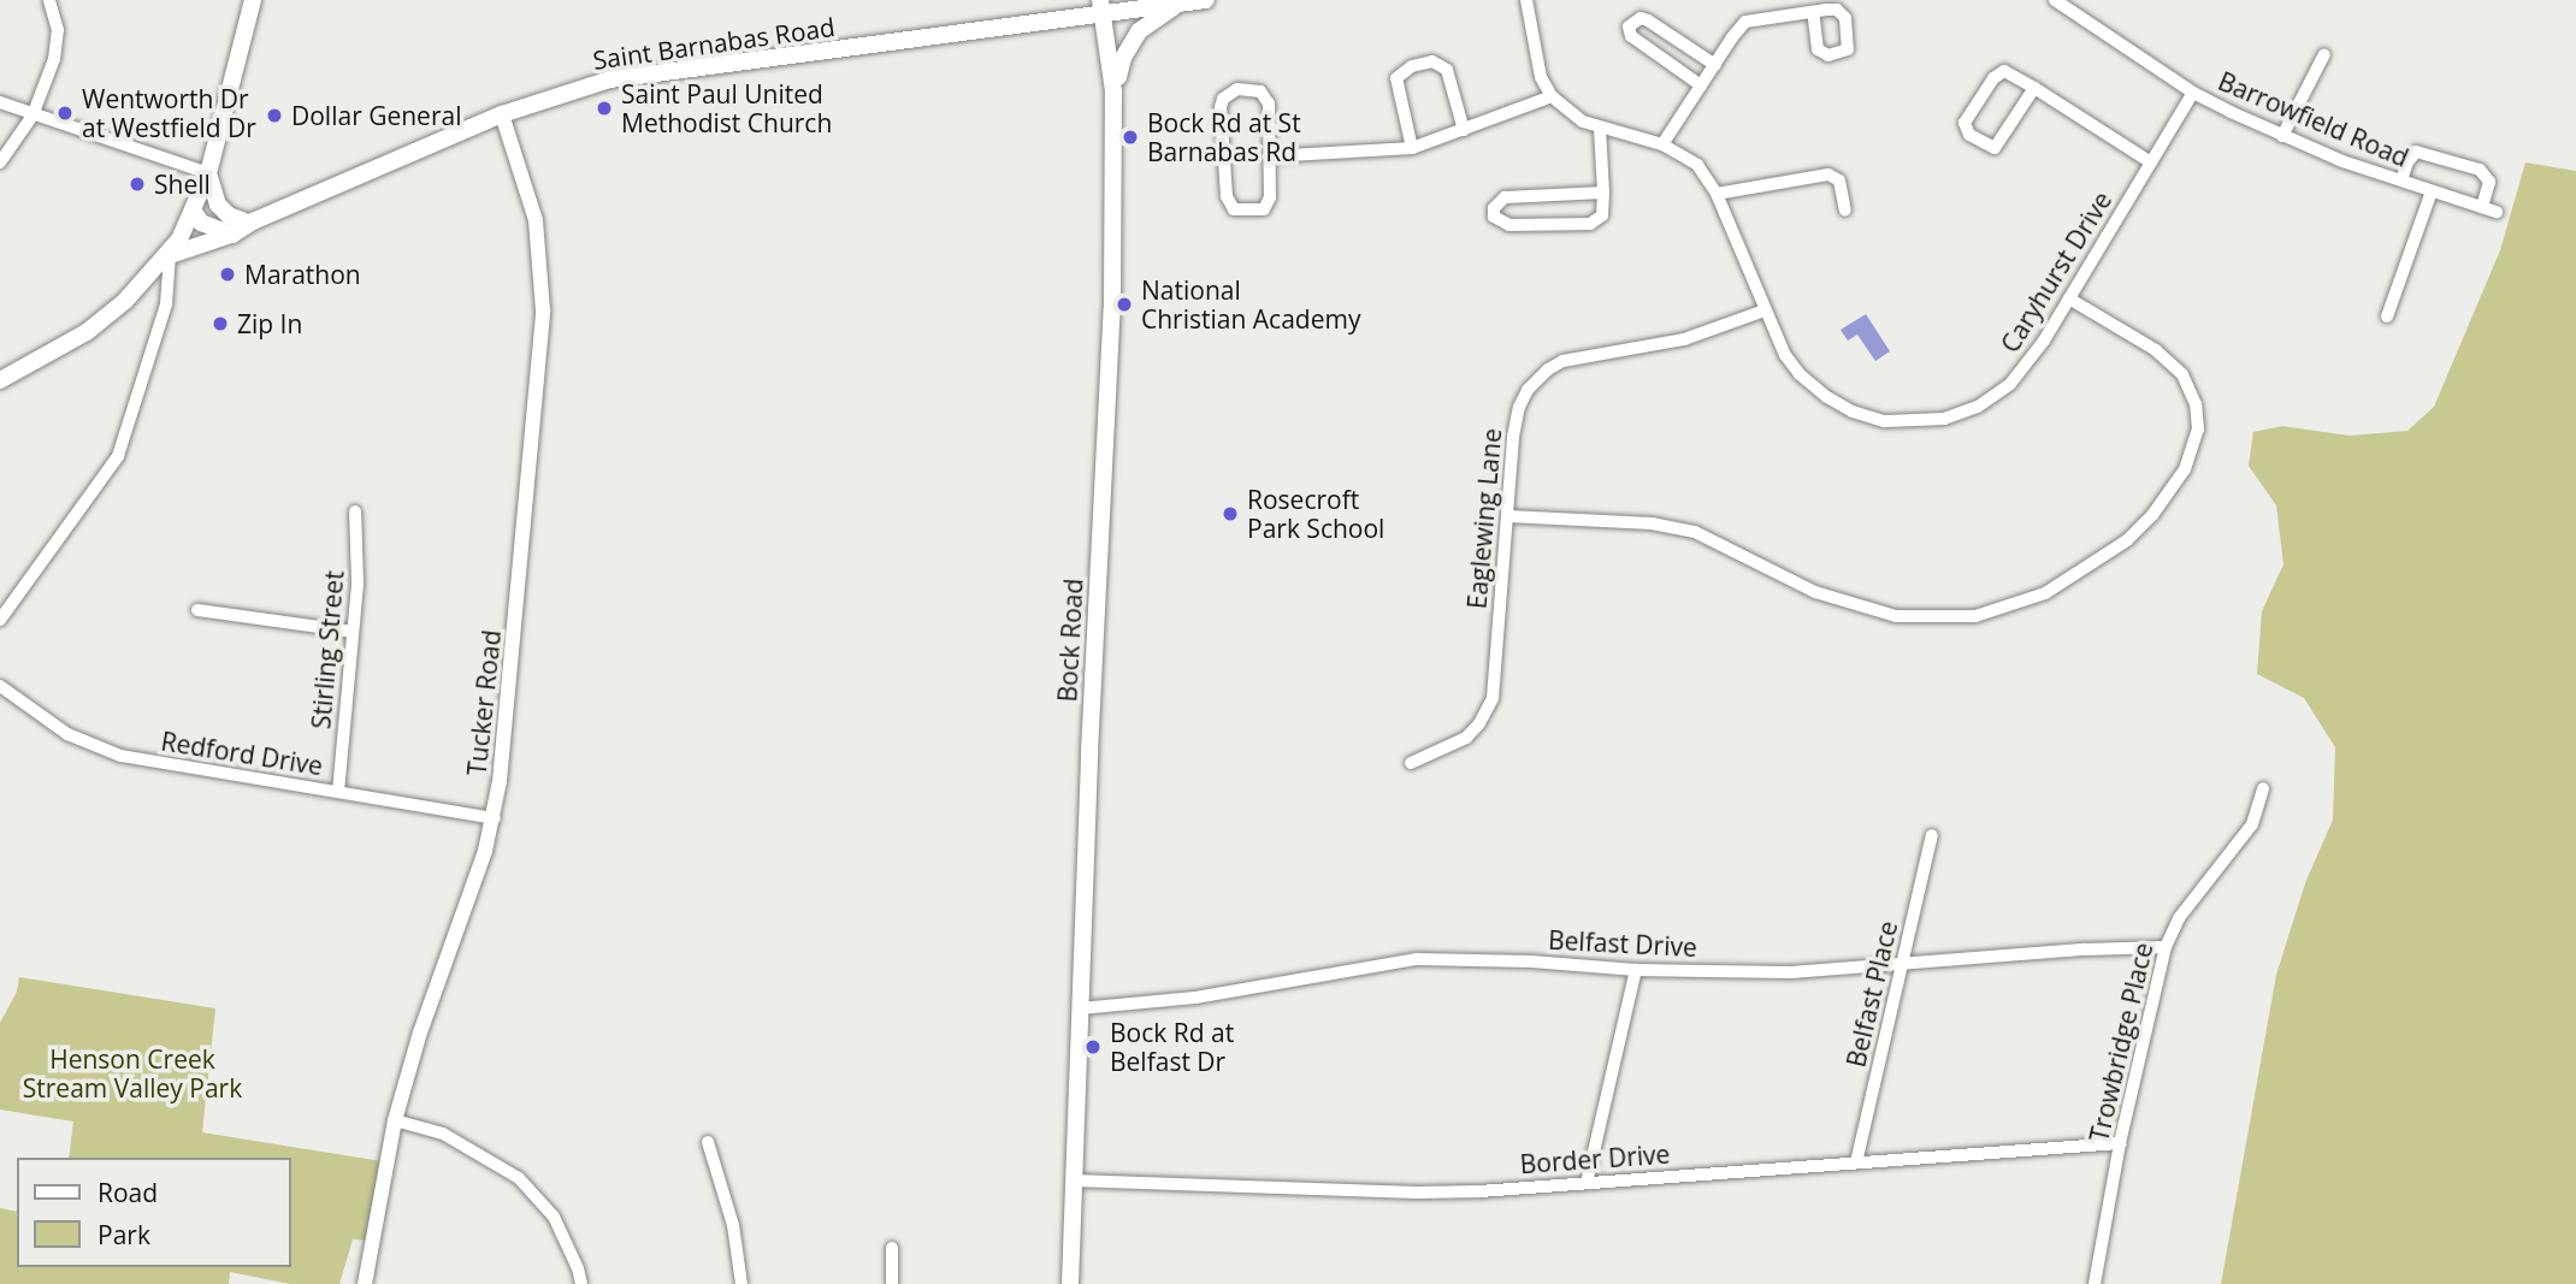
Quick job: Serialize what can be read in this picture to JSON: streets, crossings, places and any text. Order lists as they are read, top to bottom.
{
  "streets": {
    "main road": ["Saint Barnabas Road", "Bock Road"],
    "street": [
      "Barrowfield Road",
      "Caryhurst Drive",
      "Eaglewing Lane",
      "Stirling Street",
      "Tucker Road",
      "Redford Drive",
      "Belfast Drive",
      "Belfast Place",
      "Trowbridge Place",
      "Border Drive"
    ]
  },
  "crossings": [
    ["Saint Barnabas Road", "Bock Road"],
    ["Saint Barnabas Road", "Tucker Road"],
    ["Barrowfield Road", "Caryhurst Drive"],
    ["Caryhurst Drive", "Eaglewing Lane"],
    ["Bock Road", "Belfast Drive"],
    ["Bock Road", "Border Drive"],
    ["Stirling Street", "Redford Drive"],
    ["Tucker Road", "Redford Drive"],
    ["Belfast Drive", "Belfast Place"],
    ["Belfast Drive", "Trowbridge Place"],
    ["Belfast Place", "Border Drive"],
    ["Trowbridge Place", "Border Drive"]
  ],
  "parks": ["Henson Creek Stream Valley Park"],
  "places": [
    "Saint Paul United Methodist Church",
    "Wentworth Dr at Westfield Dr",
    "Dollar General",
    "Bock Rd at St Barnabas Rd",
    "Shell",
    "Marathon",
    "National Christian Academy",
    "Zip In",
    "Rosecroft Park School",
    "Bock Rd at Belfast Dr"
  ],
  "legend": ["Road", "Park"]
}
